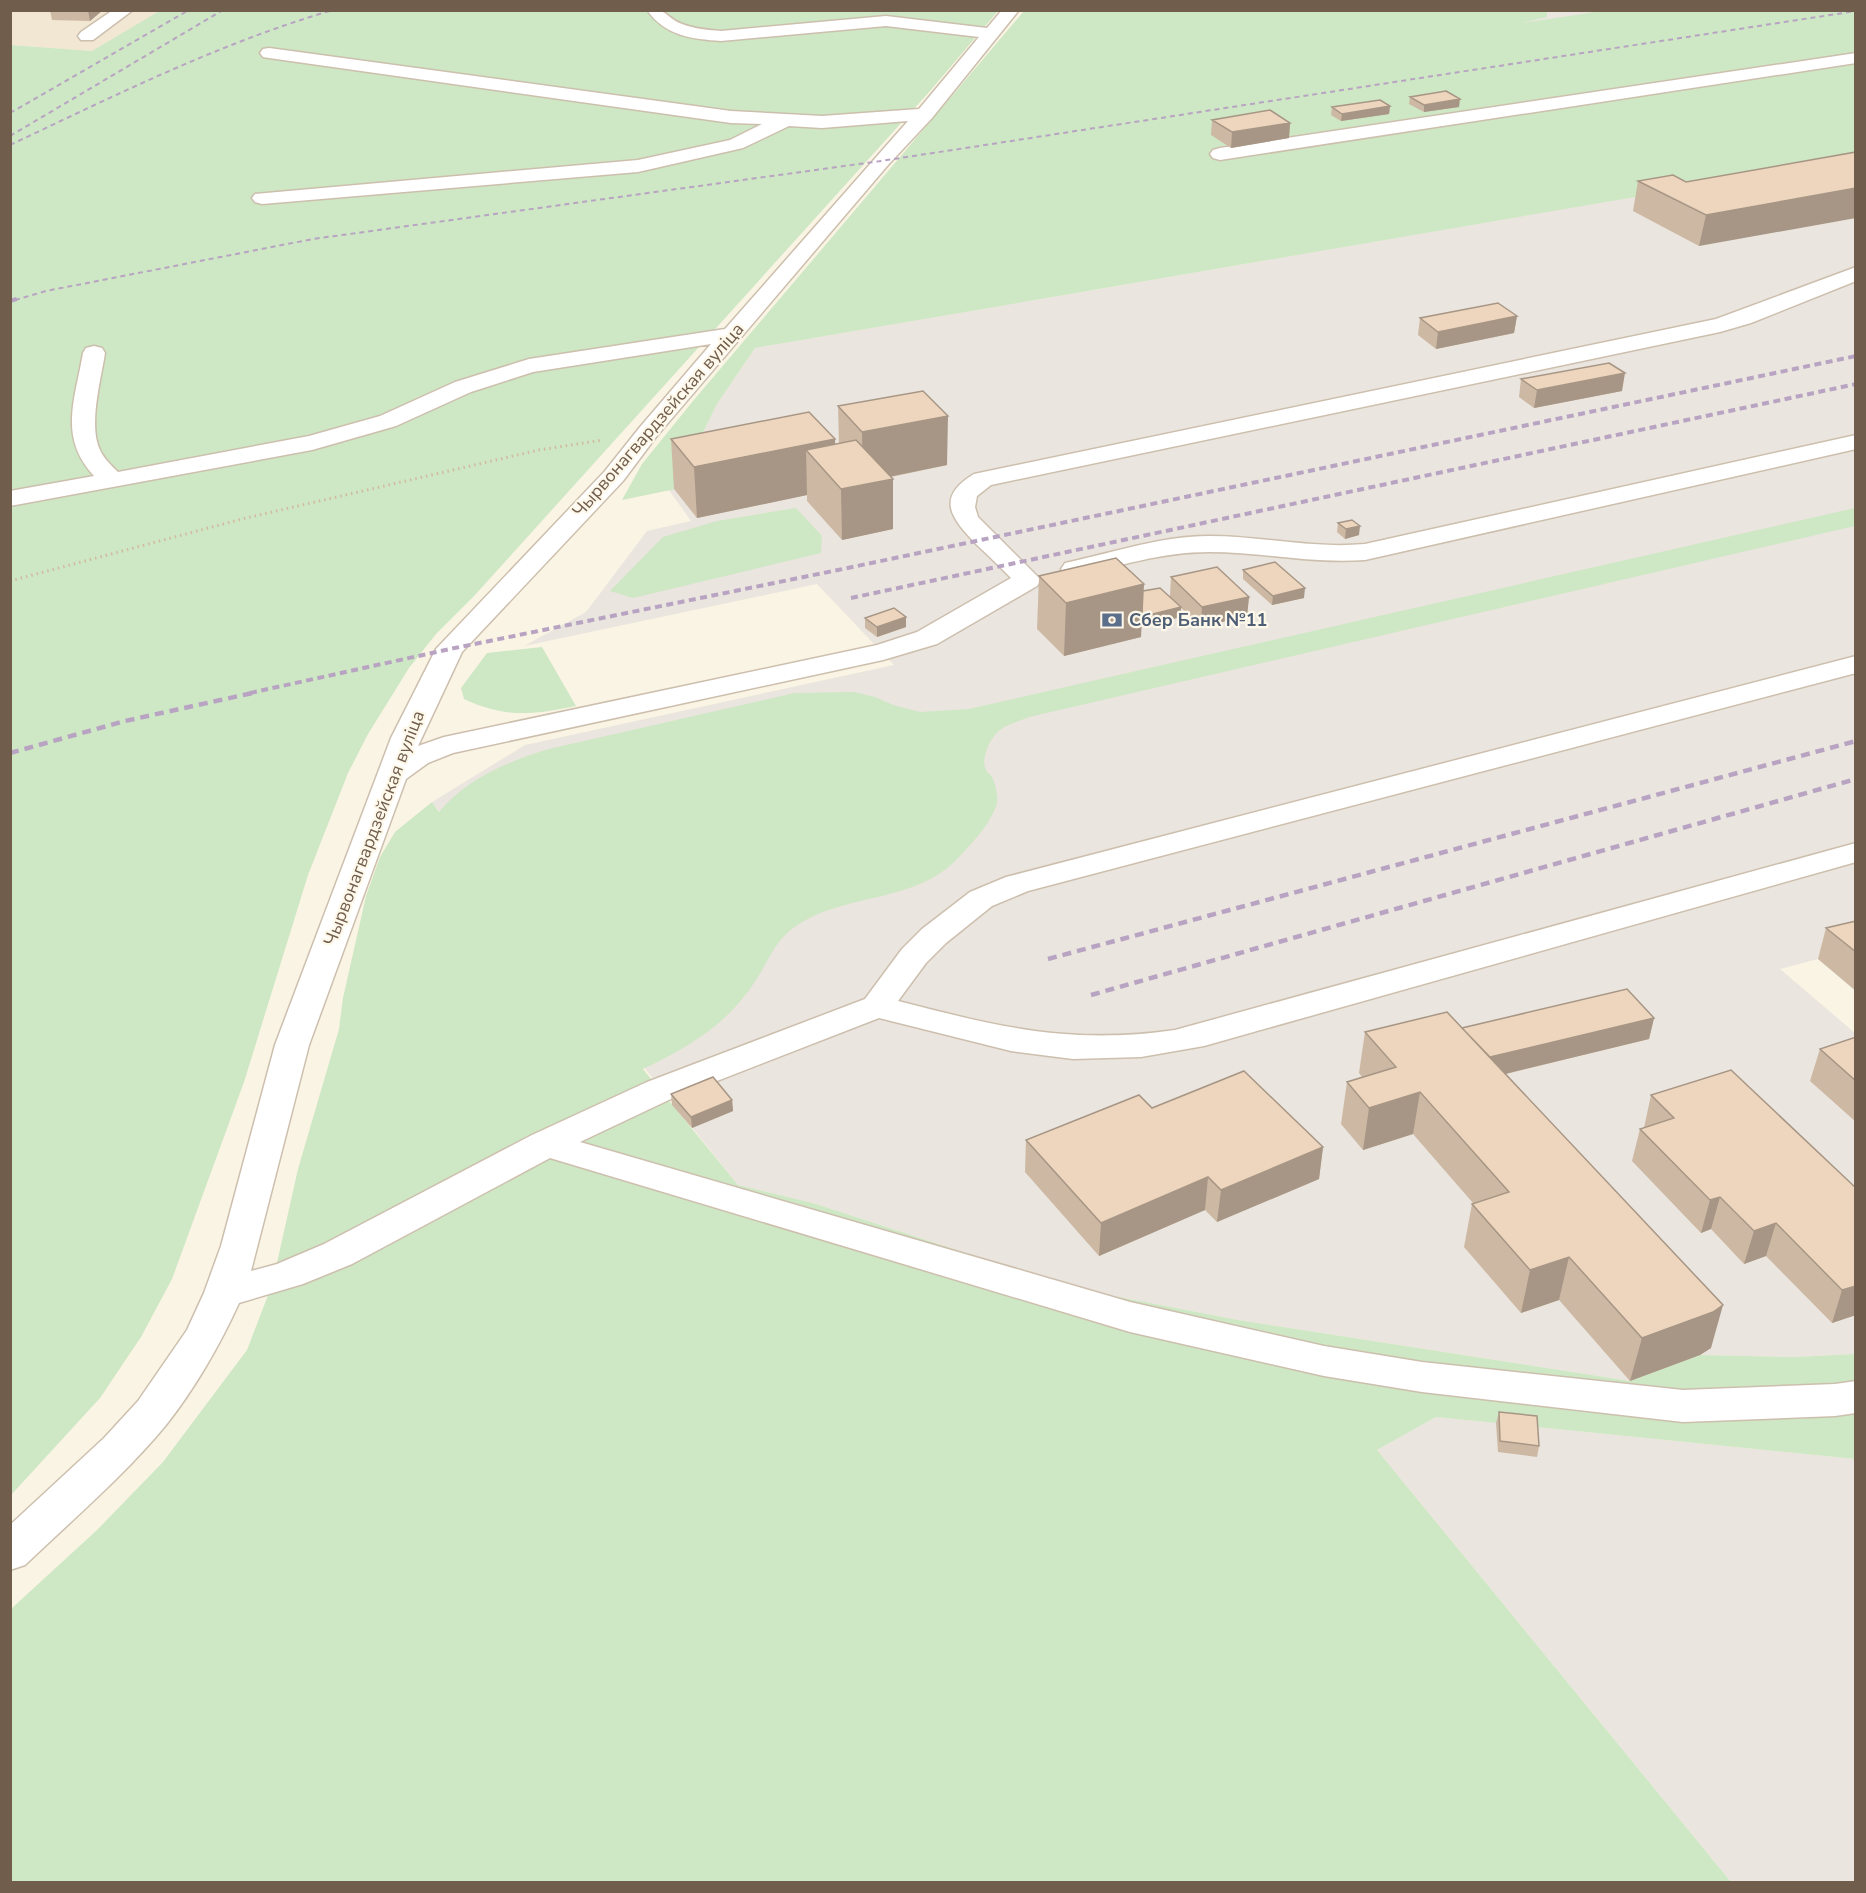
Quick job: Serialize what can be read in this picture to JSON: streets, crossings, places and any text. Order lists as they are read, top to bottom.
{
  "streets": {
    "street": ["Чырвонагвардзейская вуліца"]
  },
  "places": {
    "bank": ["Сбер Банк №11"]
  }
}
